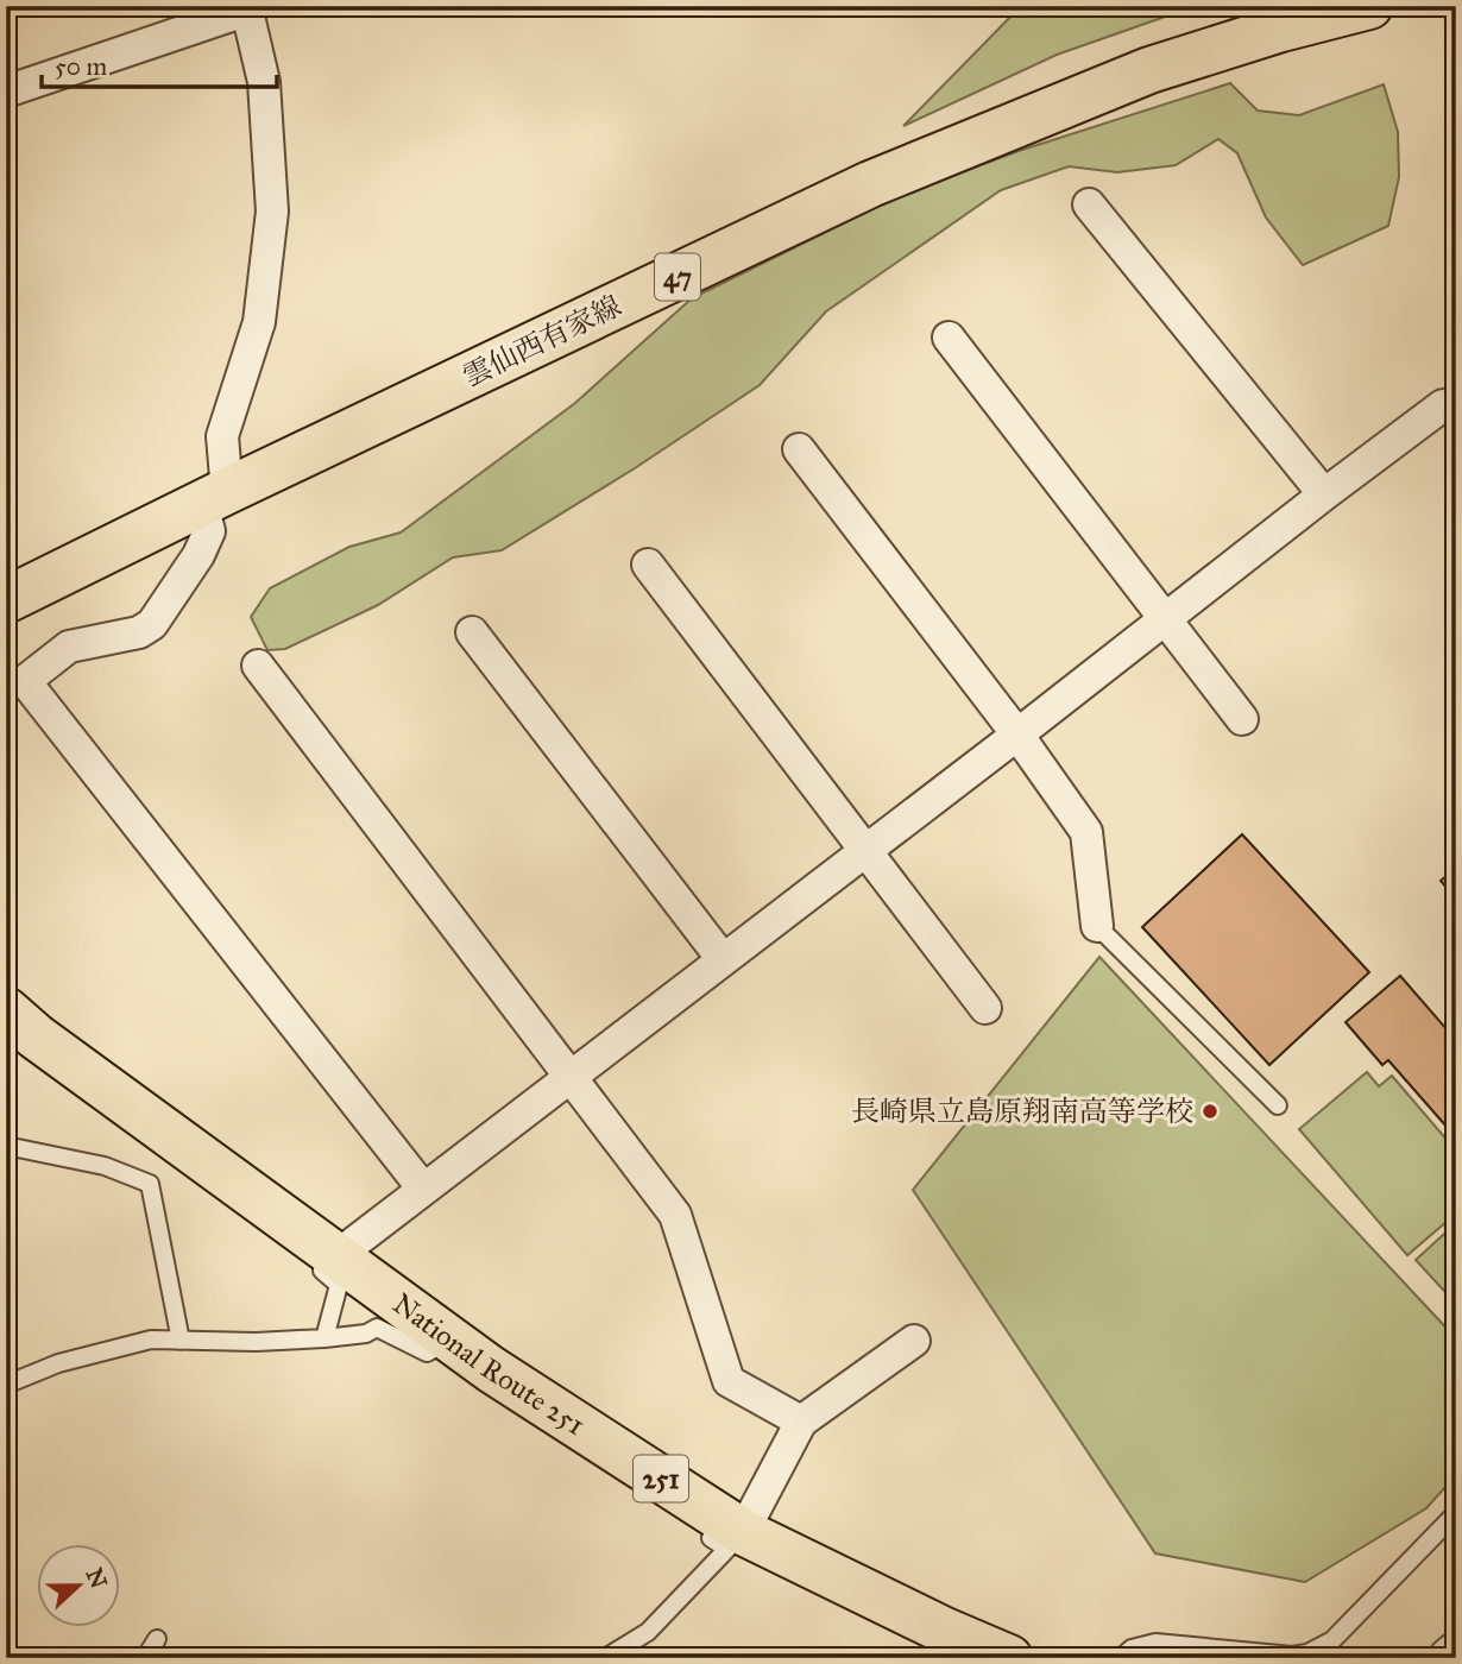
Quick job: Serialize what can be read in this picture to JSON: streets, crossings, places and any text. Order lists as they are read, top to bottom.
{
  "streets": {
    "main road": [
      "47",
      "雲仙西有家線",
      "National Route 251",
      "251"
    ]
  },
  "places": ["長崎県立島原翔南高等学校"],
  "scale_bar": "50 m",
  "north": "right"
}
